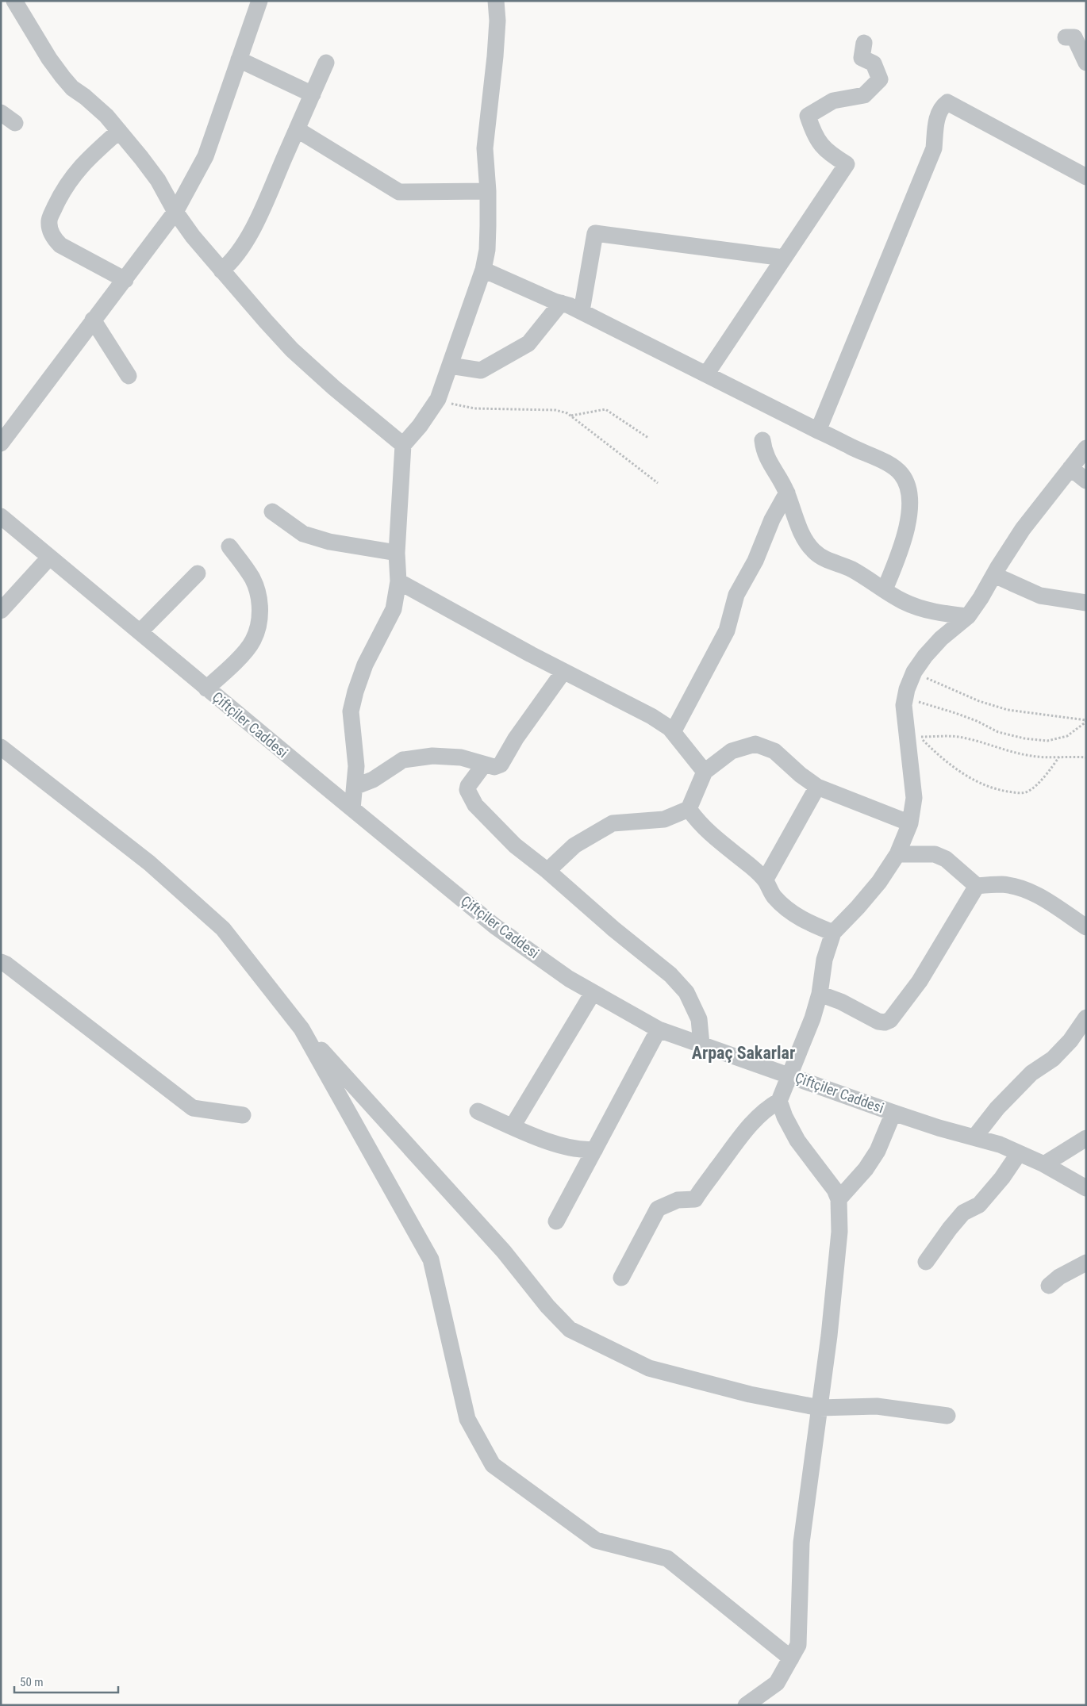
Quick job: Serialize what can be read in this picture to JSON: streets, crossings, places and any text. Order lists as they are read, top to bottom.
{
  "streets": {
    "street": ["Çiftçiler Caddesi"]
  },
  "districts": ["Arpaç Sakarlar"],
  "scale_bar": "50 m"
}
